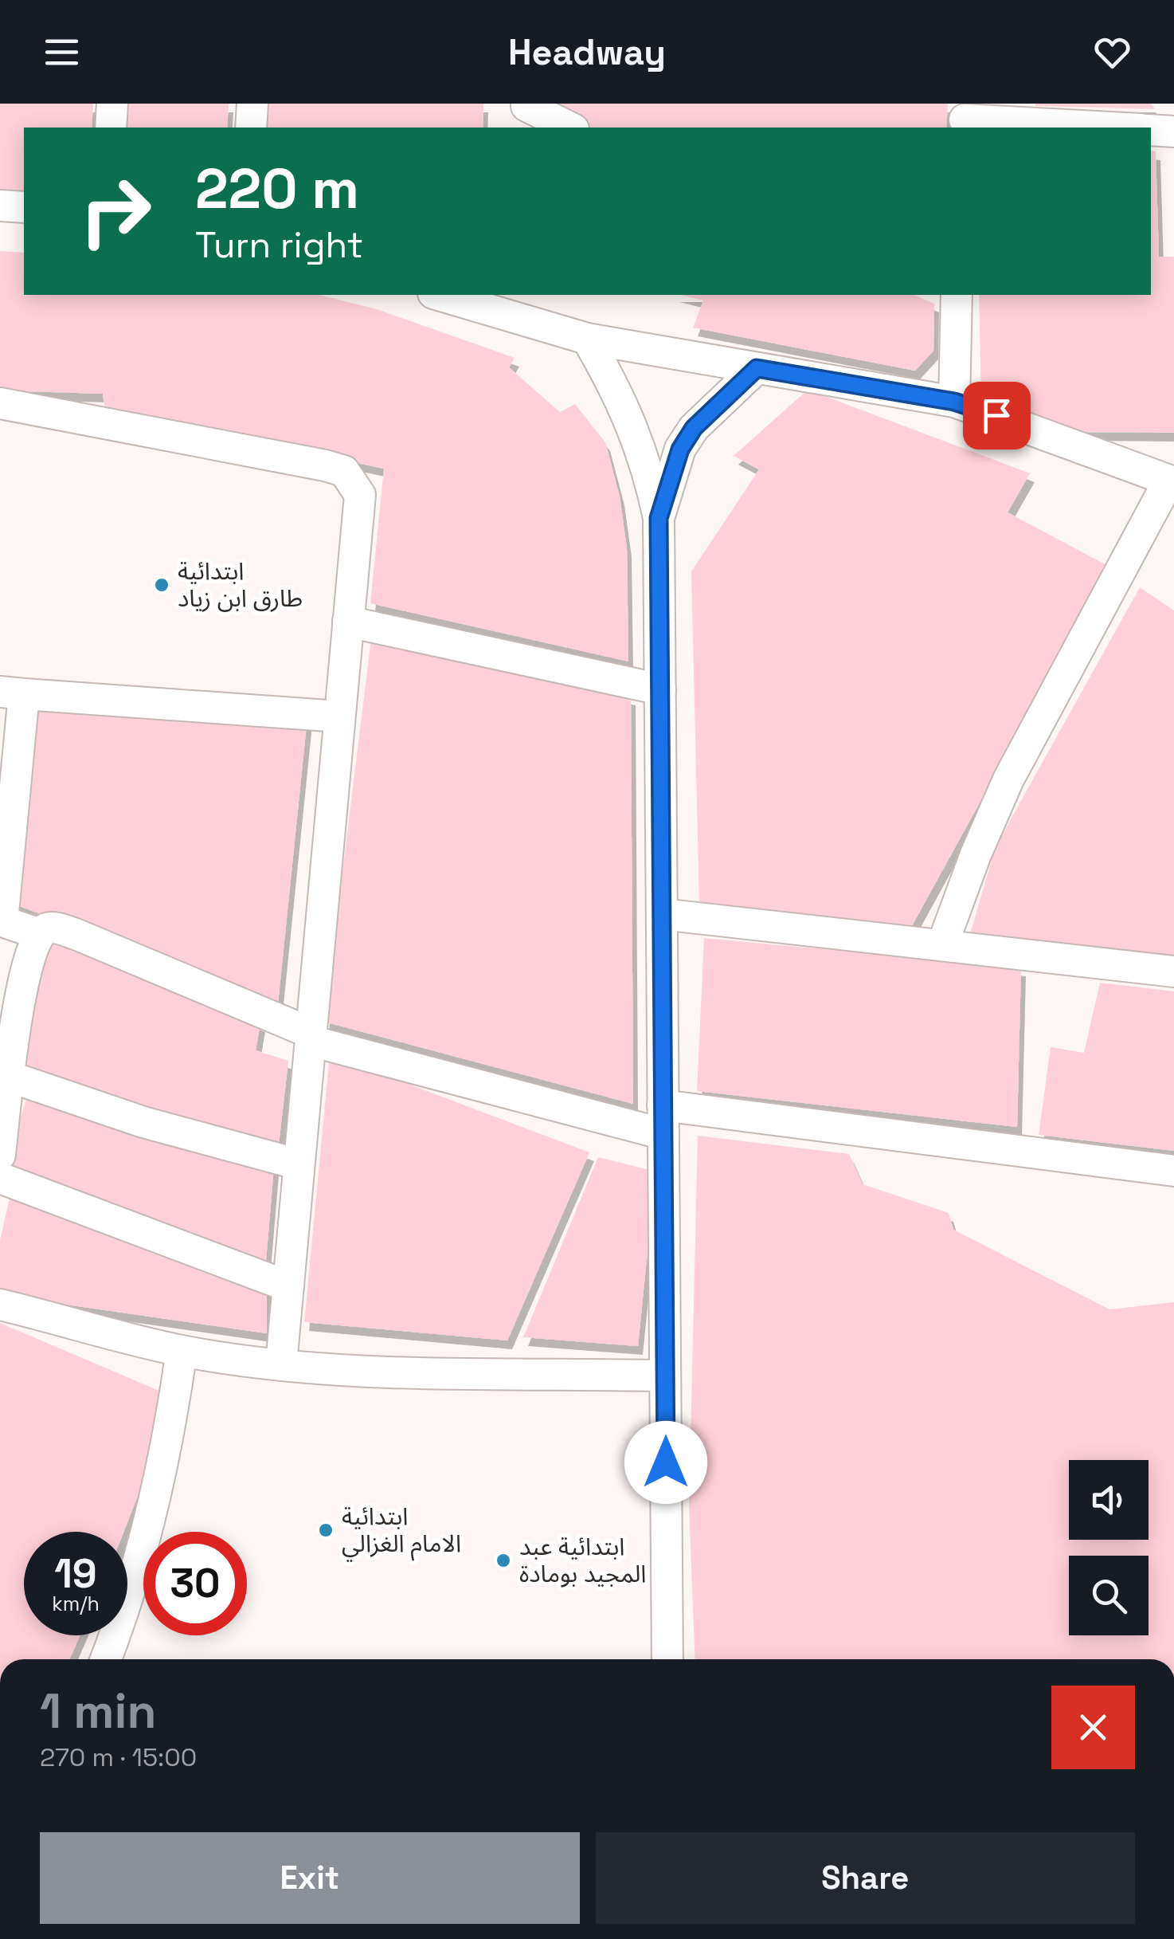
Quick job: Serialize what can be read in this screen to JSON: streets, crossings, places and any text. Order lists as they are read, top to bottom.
{
  "places": ["ابتدائية طارق ابن زياد", "ابتدائية الامام الغزالي", "ابتدائية عبد المجيد بومادة"],
  "page": {
    "header": "Headway",
    "turn": ["220 m", "Turn right"],
    "speed": "19 km/h",
    "limit": "30",
    "heading": ["1 min", "270 m · 15:00"],
    "buttons": ["Exit", "Share"]
  }
}
